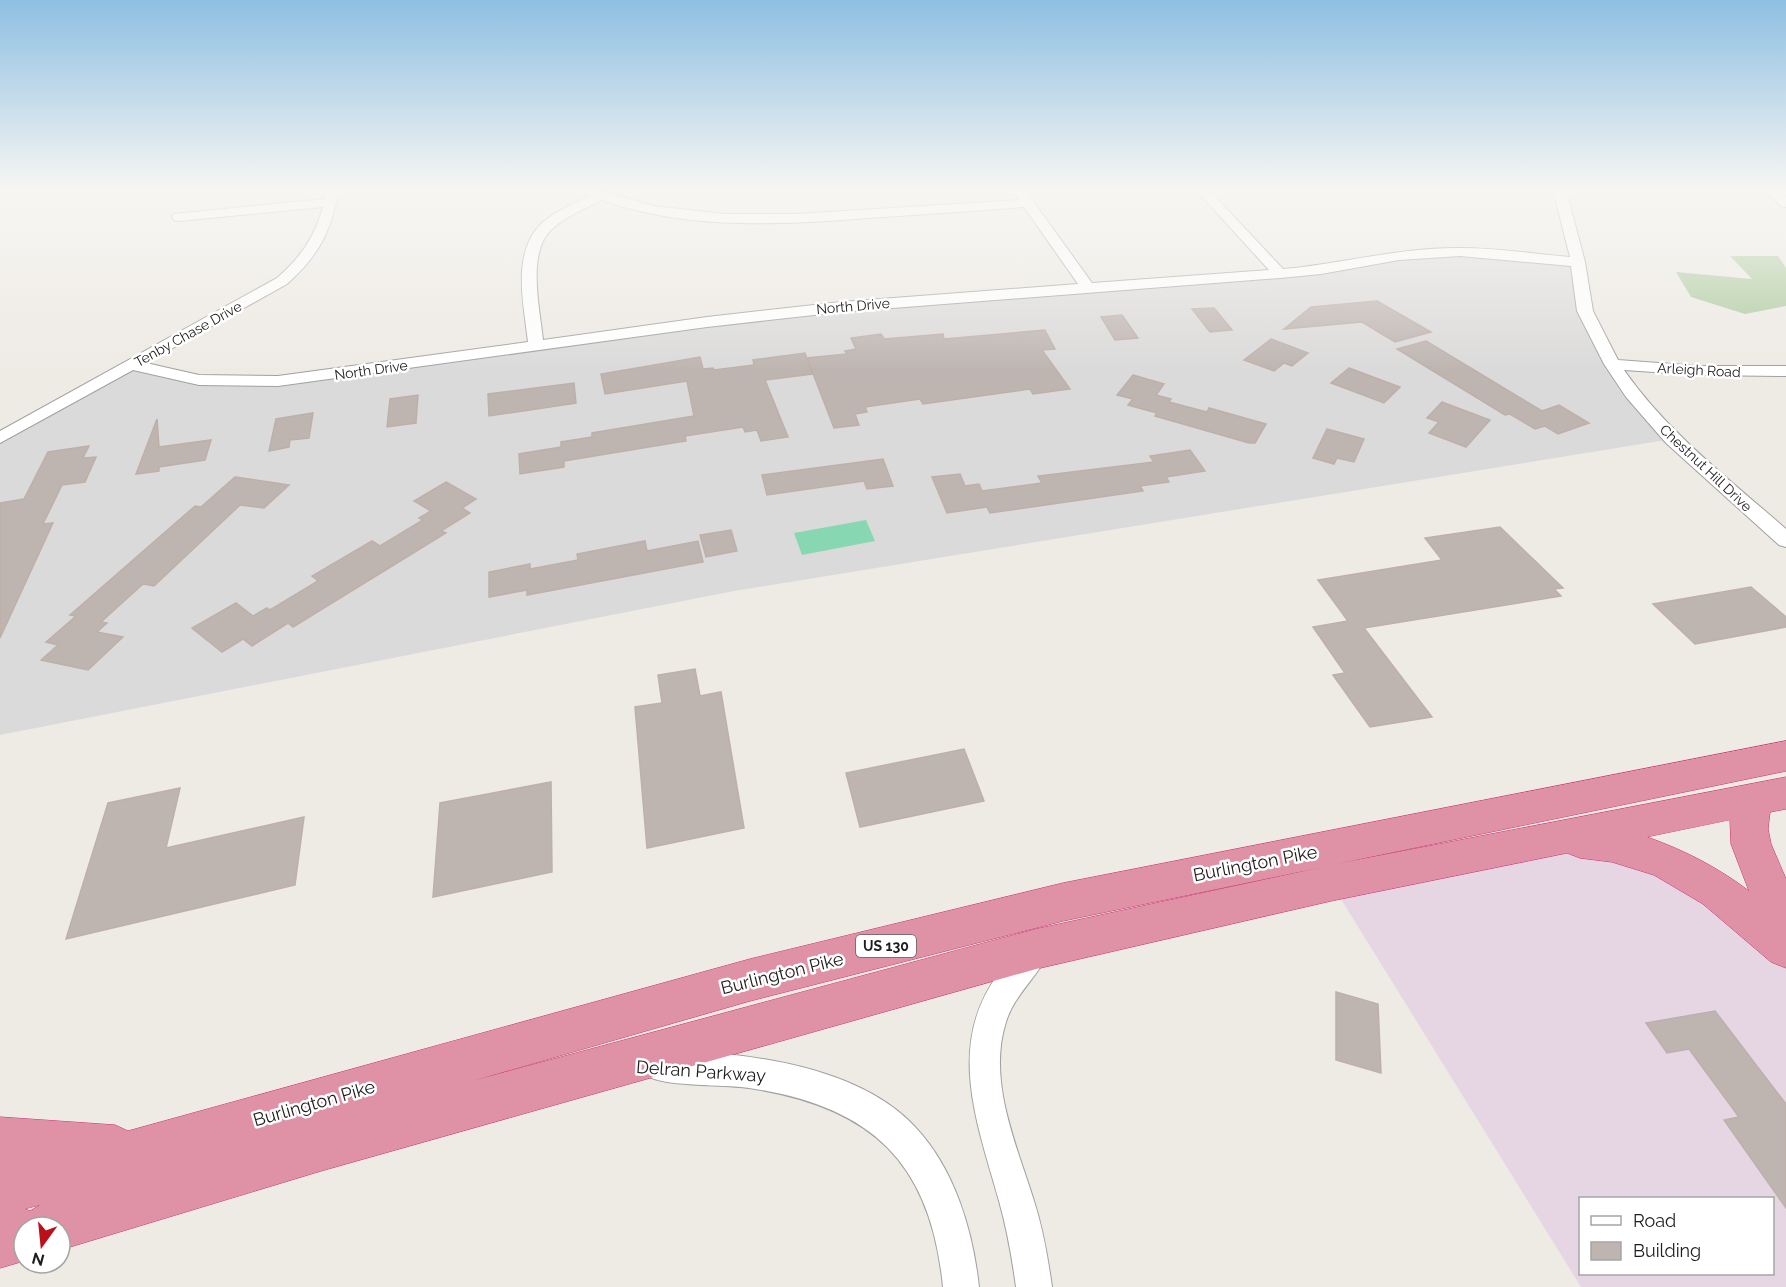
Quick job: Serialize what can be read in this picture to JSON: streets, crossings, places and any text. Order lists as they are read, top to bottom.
{
  "streets": {
    "highway": ["Burlington Pike", "US 130"],
    "street": [
      "North Drive",
      "Tenby Chase Drive",
      "Arleigh Road",
      "Chestnut Hill Drive",
      "Delran Parkway"
    ]
  },
  "crossings": [
    ["North Drive", "Tenby Chase Drive"],
    ["North Drive", "Chestnut Hill Drive"],
    ["Arleigh Road", "Chestnut Hill Drive"]
  ],
  "legend": ["Road", "Building"],
  "north": "bottom"
}
